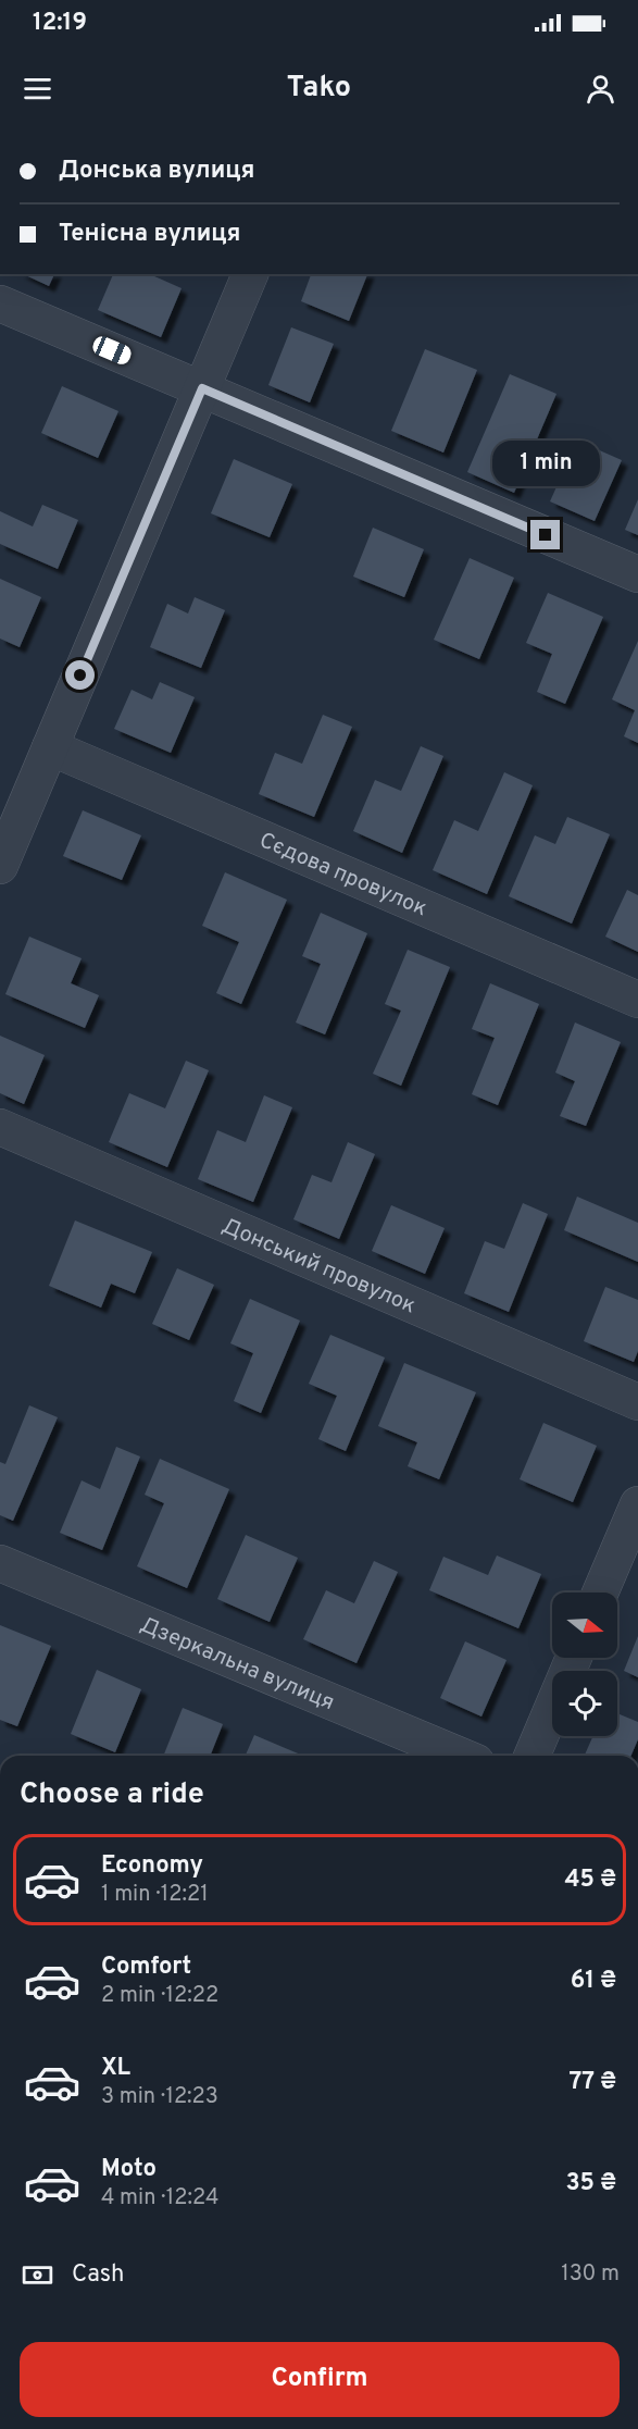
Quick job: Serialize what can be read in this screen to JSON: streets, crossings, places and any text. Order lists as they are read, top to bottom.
{
  "streets": {
    "street": ["Сєдова провулок", "Донський провулок", "Дзеркальна вулиця"]
  },
  "north": "right",
  "page": {
    "status": "12:19",
    "header": "Tako",
    "banner": ["Донська вулиця", "Тенісна вулиця"],
    "bubble": "1 min",
    "heading": "Choose a ride",
    "list": [
      {
        "name": "Economy",
        "note": "1 min · 12:21",
        "value": "45 ₴"
      },
      {
        "name": "Comfort",
        "note": "2 min · 12:22",
        "value": "61 ₴"
      },
      {
        "name": "XL",
        "note": "3 min · 12:23",
        "value": "77 ₴"
      },
      {
        "name": "Moto",
        "note": "4 min · 12:24",
        "value": "35 ₴"
      }
    ],
    "pay": ["Cash", "130 m"],
    "buttons": "Confirm"
  }
}
